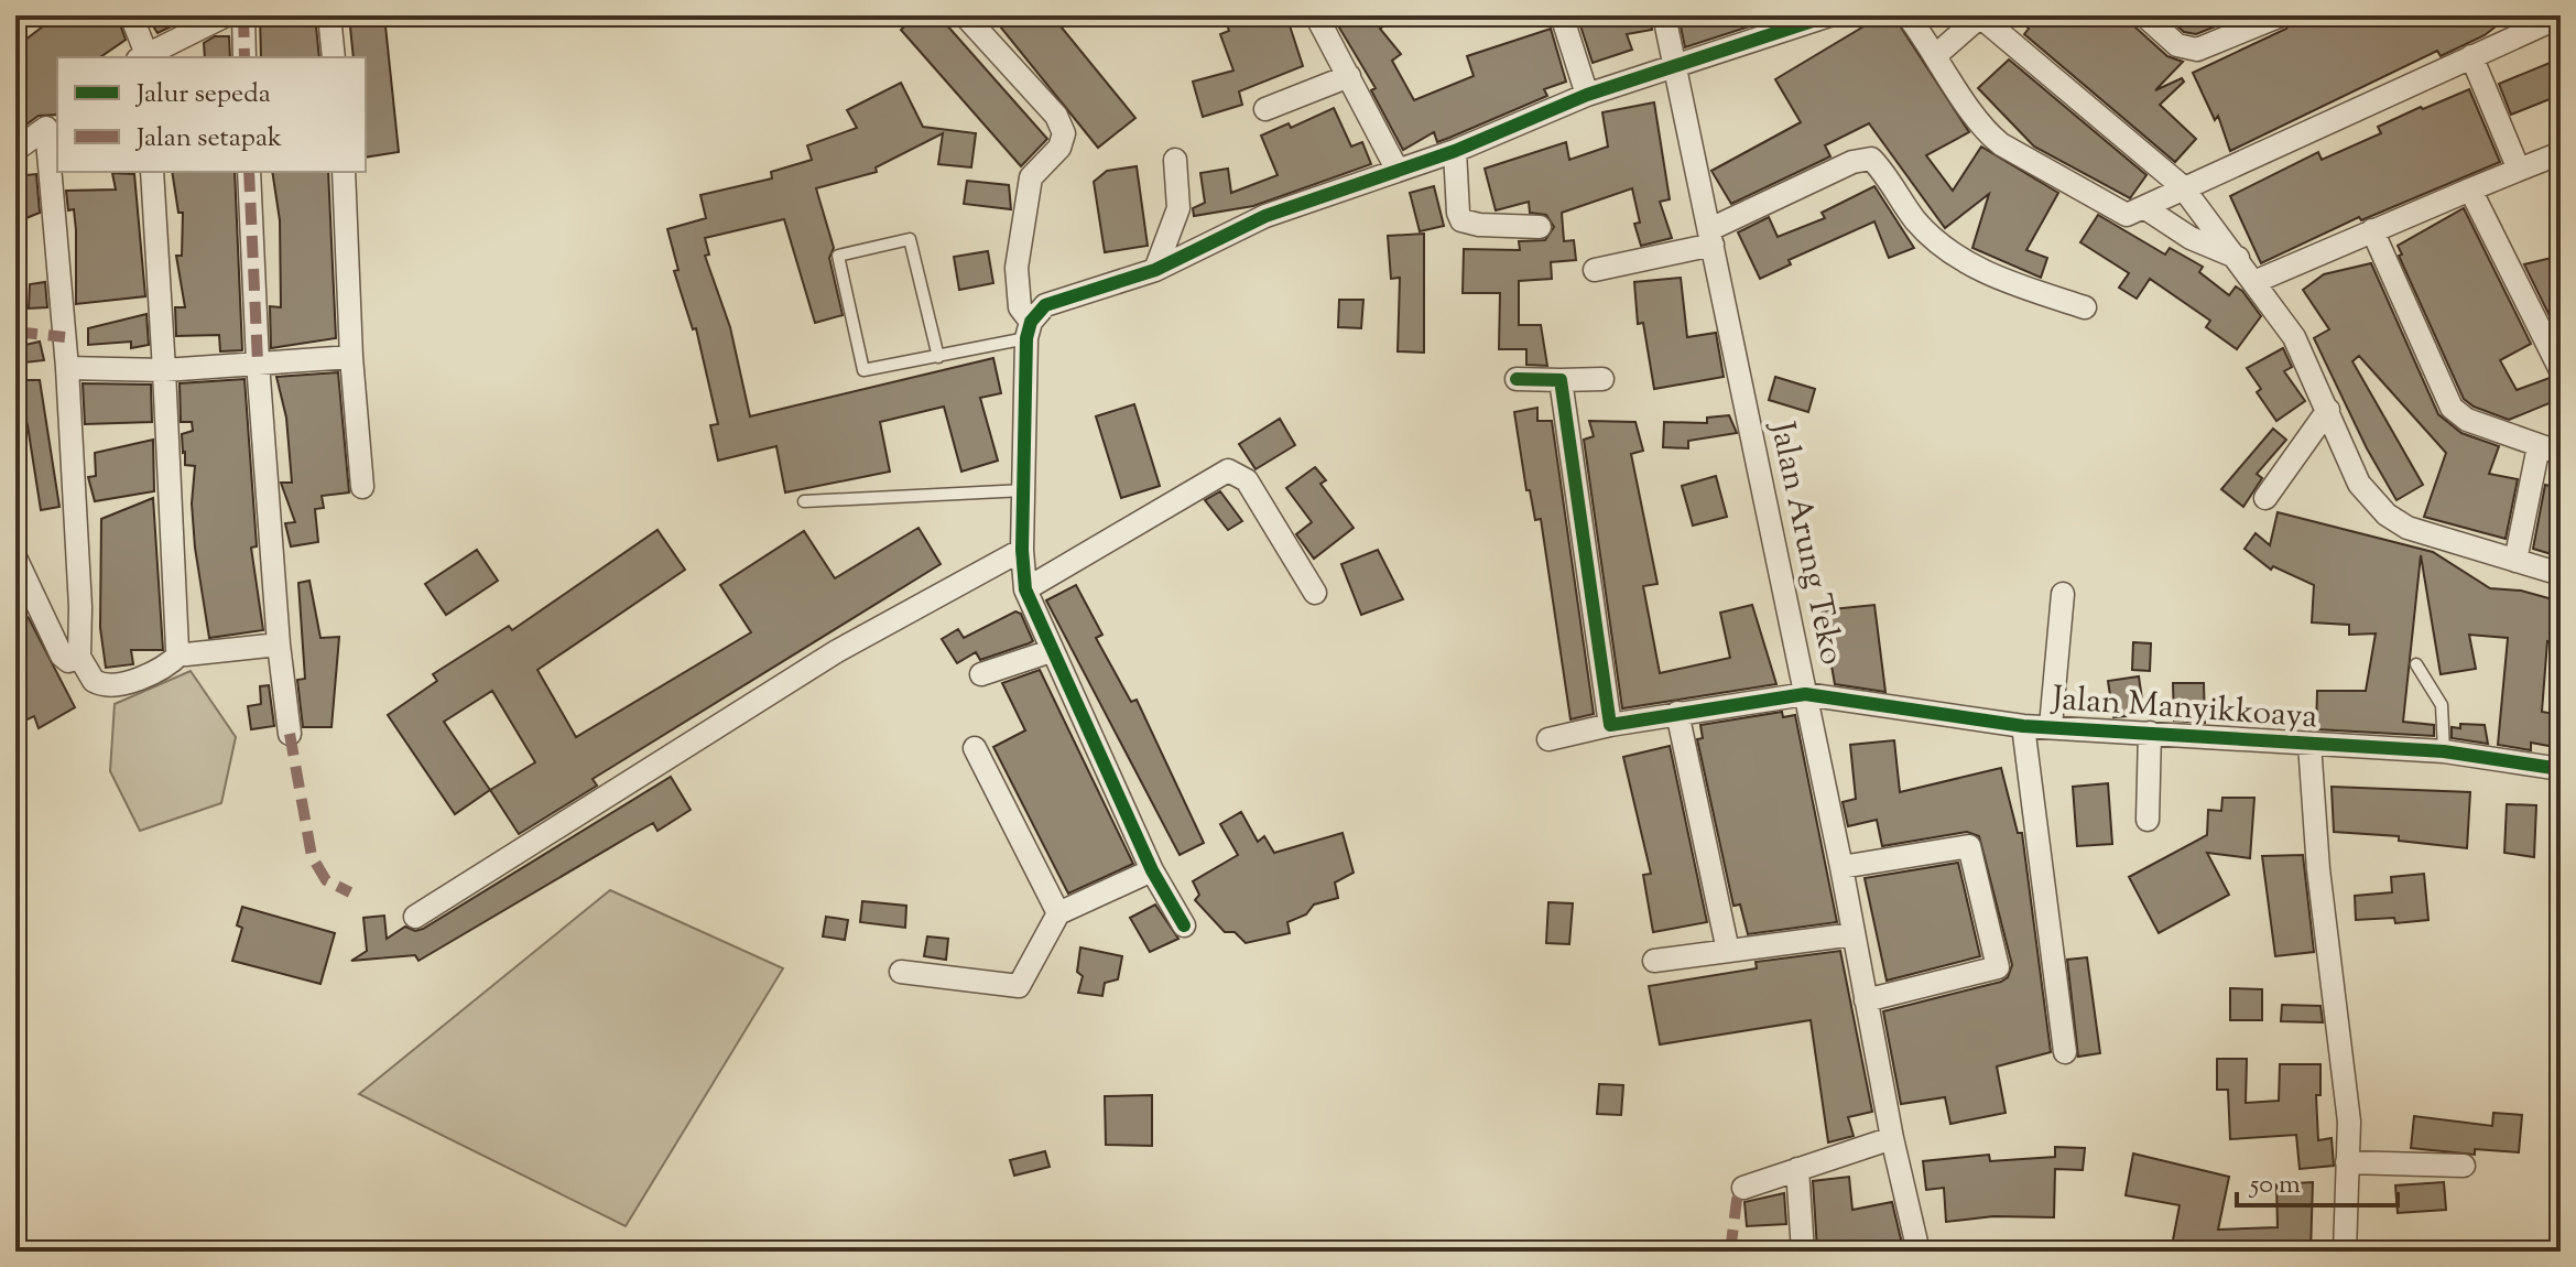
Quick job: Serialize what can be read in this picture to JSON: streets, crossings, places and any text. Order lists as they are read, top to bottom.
{
  "streets": {
    "street": ["Jalan Arung Teko", "Jalan Manyikkoaya"]
  },
  "crossings": [
    ["Jalan Arung Teko", "Jalan Manyikkoaya"]
  ],
  "legend": ["Jalur sepeda", "Jalan setapak"],
  "scale_bar": "50 m"
}
